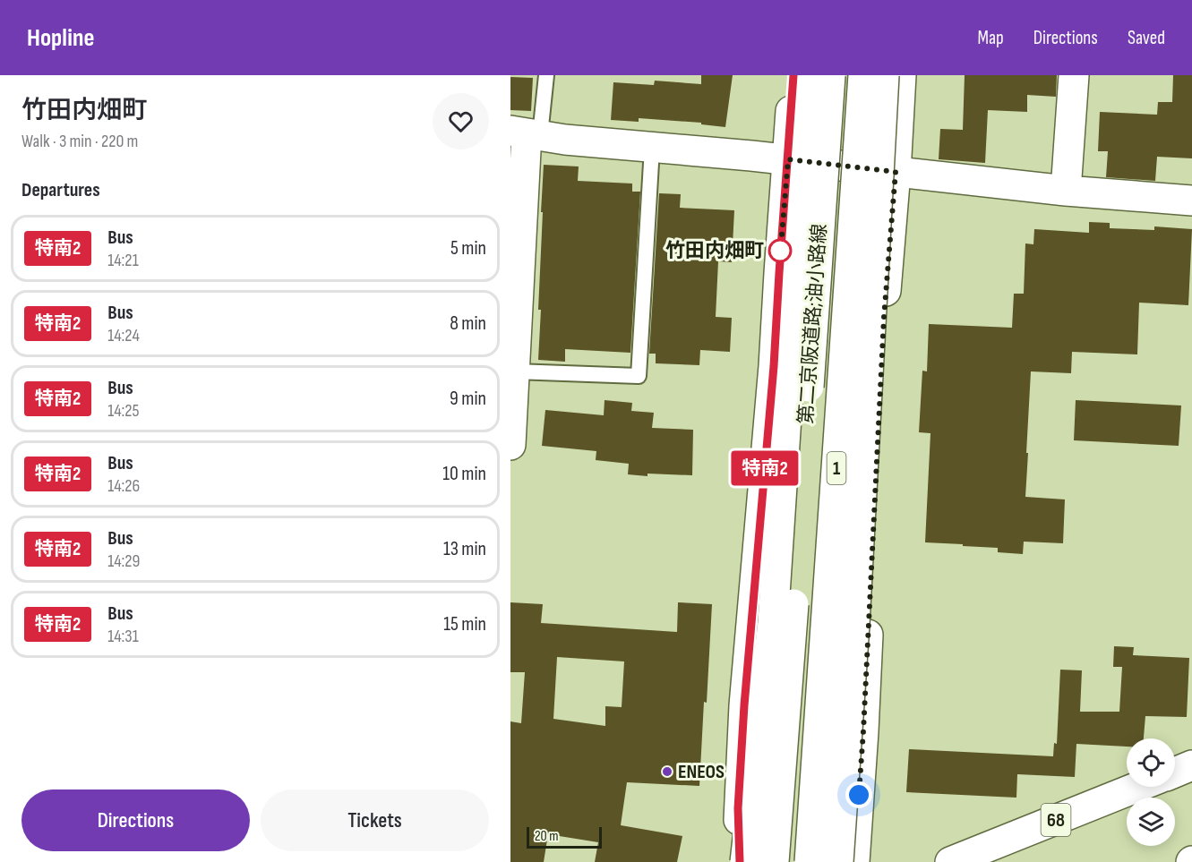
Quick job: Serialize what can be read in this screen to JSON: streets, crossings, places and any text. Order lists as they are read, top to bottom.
{
  "streets": {
    "main road": ["第二京阪道路;油小路線", "1", "68"]
  },
  "places": ["竹田内畑町", "ENEOS"],
  "lines": ["bus line 特南2"],
  "scale_bar": "20 m",
  "page": {
    "header": "Hopline",
    "nav": ["Map", "Directions", "Saved"],
    "heading": [
      ["竹田内畑町", "Walk · 3 min · 220 m"],
      "Departures"
    ],
    "on_map": "特南2",
    "list": [
      {
        "mark": "特南2",
        "name": "Bus",
        "note": "14:21",
        "value": "5 min"
      },
      {
        "mark": "特南2",
        "name": "Bus",
        "note": "14:24",
        "value": "8 min"
      },
      {
        "mark": "特南2",
        "name": "Bus",
        "note": "14:25",
        "value": "9 min"
      },
      {
        "mark": "特南2",
        "name": "Bus",
        "note": "14:26",
        "value": "10 min"
      },
      {
        "mark": "特南2",
        "name": "Bus",
        "note": "14:29",
        "value": "13 min"
      },
      {
        "mark": "特南2",
        "name": "Bus",
        "note": "14:31",
        "value": "15 min"
      }
    ],
    "buttons": ["Directions", "Tickets"],
    "scale": "20 m"
  }
}
